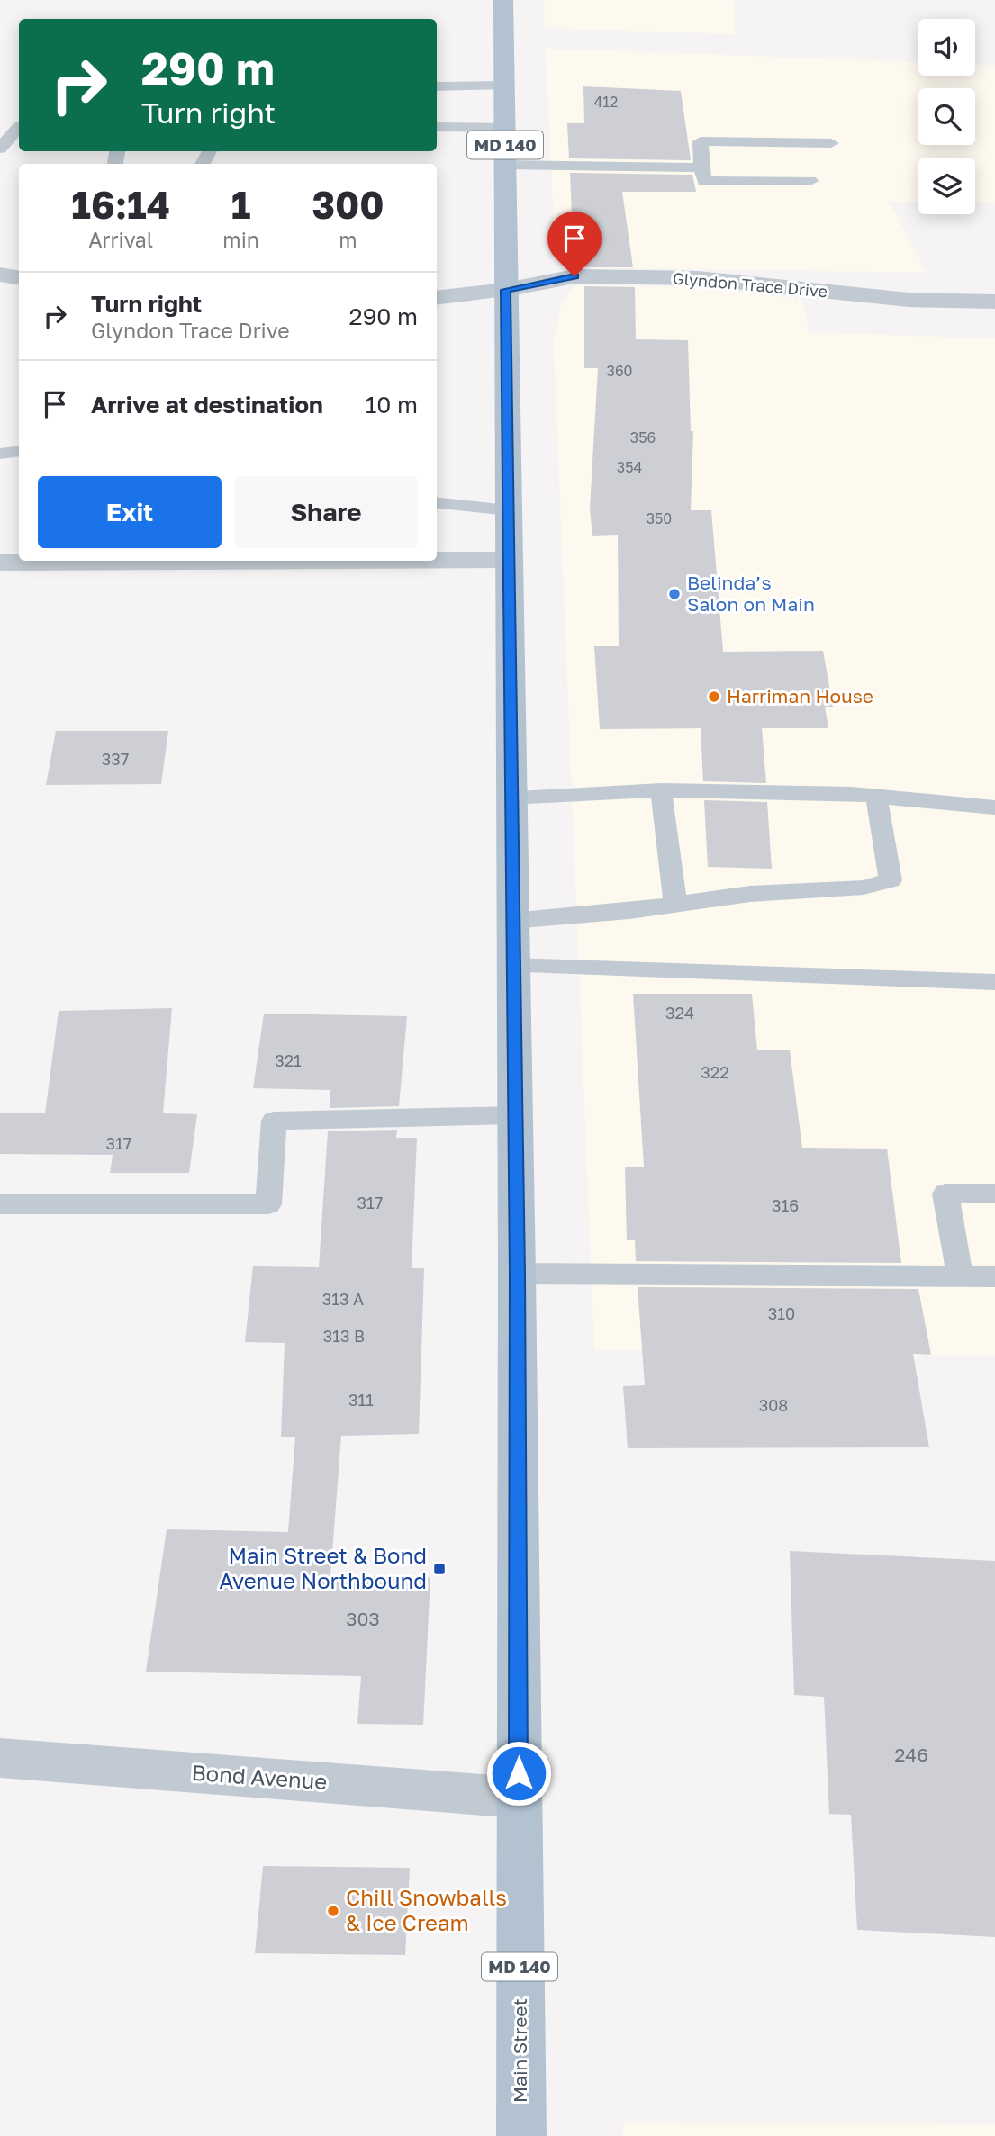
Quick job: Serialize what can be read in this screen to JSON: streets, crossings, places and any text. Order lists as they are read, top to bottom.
{
  "streets": {
    "main road": ["MD 140", "Main Street"],
    "street": ["Glyndon Trace Drive", "Bond Avenue"]
  },
  "crossings": [
    ["Glyndon Trace Drive", "Main Street"],
    ["Bond Avenue", "Main Street"]
  ],
  "places": {
    "other": ["Belinda’s Salon on Main", "Harriman House", "Chill Snowballs & Ice Cream"],
    "transit": ["Main Street & Bond Avenue Northbound"]
  },
  "house_numbers": [
    "412",
    "360",
    "356",
    "354",
    "350",
    "337",
    "324",
    "321",
    "322",
    "317",
    "317",
    "316",
    "313 A",
    "310",
    "313 B",
    "311",
    "308",
    "303",
    "246"
  ],
  "page": {
    "turn": ["290 m", "Turn right"],
    "eta": [
      "16:14",
      "Arrival",
      "1",
      "min",
      "300",
      "m"
    ],
    "list": [
      {
        "name": "Turn right",
        "note": "Glyndon Trace Drive",
        "value": "290 m"
      },
      {
        "name": "Arrive at destination",
        "value": "10 m"
      }
    ],
    "buttons": ["Exit", "Share"]
  }
}
